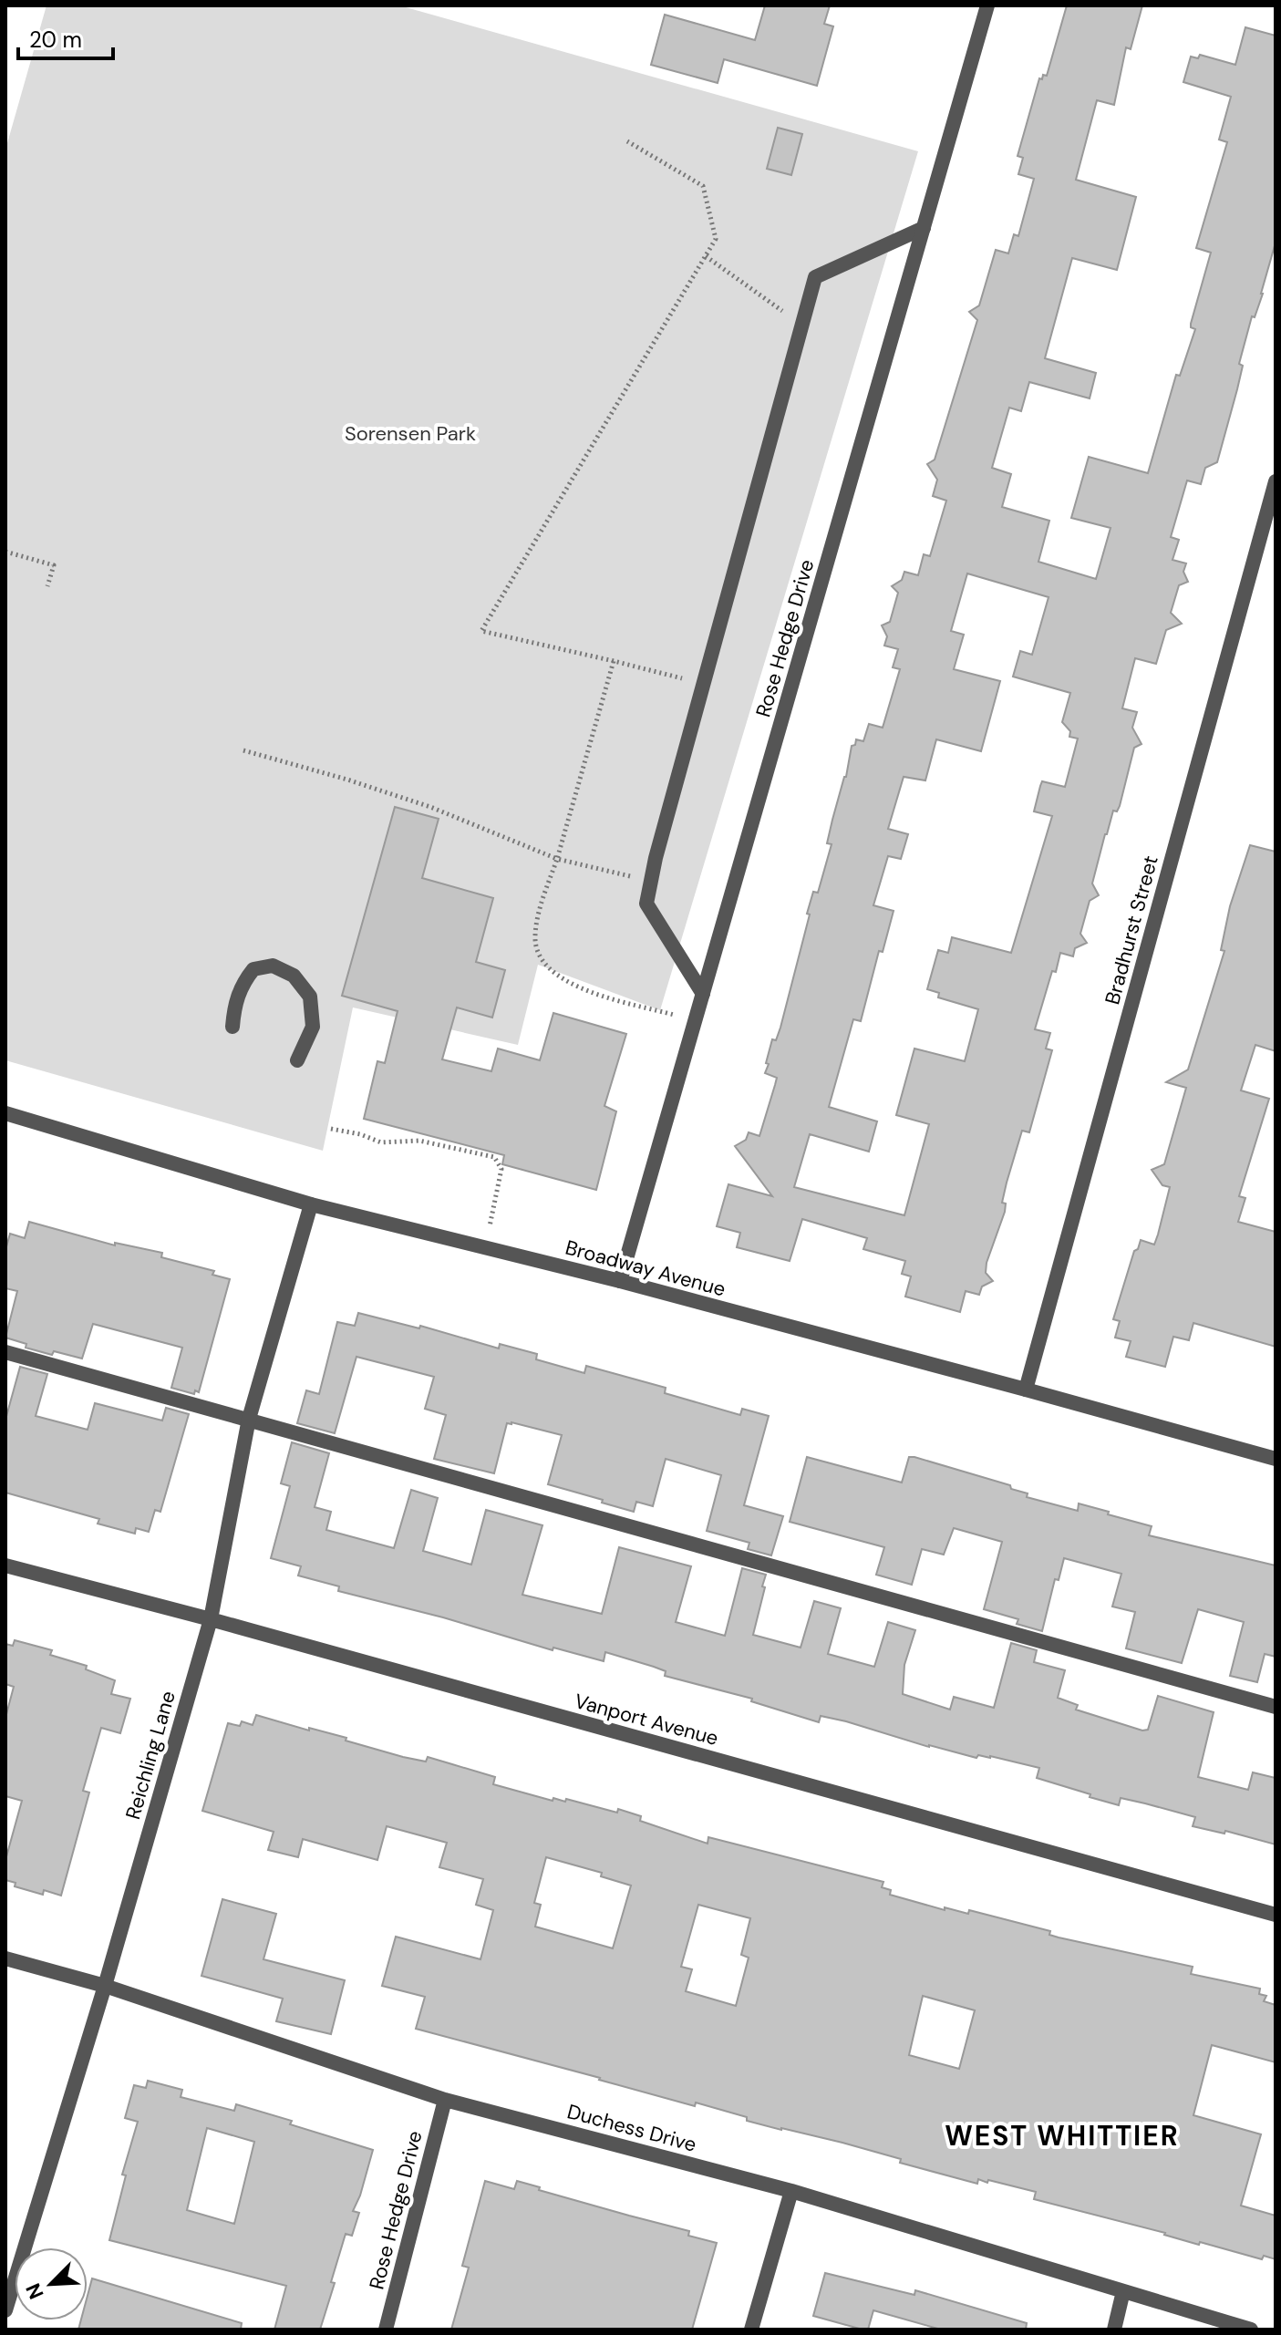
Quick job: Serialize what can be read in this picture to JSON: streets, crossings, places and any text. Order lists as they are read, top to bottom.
{
  "streets": {
    "street": [
      "Rose Hedge Drive",
      "Bradhurst Street",
      "Broadway Avenue",
      "Vanport Avenue",
      "Reichling Lane",
      "Duchess Drive"
    ]
  },
  "crossings": [
    ["Rose Hedge Drive", "Broadway Avenue"],
    ["Rose Hedge Drive", "Duchess Drive"],
    ["Bradhurst Street", "Broadway Avenue"],
    ["Broadway Avenue", "Reichling Lane"],
    ["Vanport Avenue", "Reichling Lane"],
    ["Reichling Lane", "Duchess Drive"]
  ],
  "districts": ["WEST WHITTIER"],
  "parks": ["Sorensen Park"],
  "scale_bar": "20 m",
  "north": "bottom left"
}
